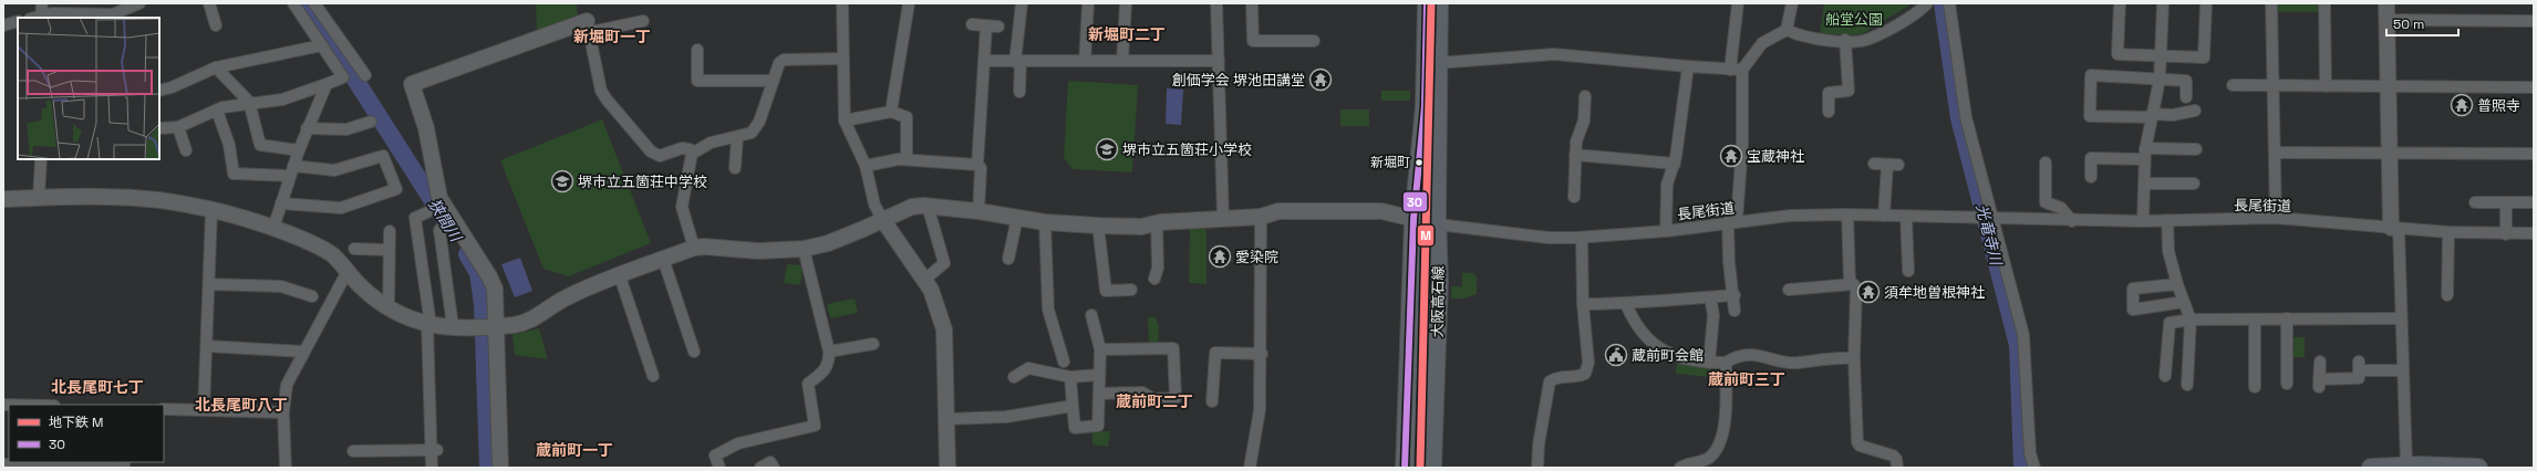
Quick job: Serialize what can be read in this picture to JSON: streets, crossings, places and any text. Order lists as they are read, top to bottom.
{
  "streets": {
    "main road": ["大阪高石線"],
    "street": ["長尾街道"]
  },
  "crossings": [
    ["長尾街道", "大阪高石線"]
  ],
  "districts": [
    "新堀町二丁",
    "新堀町一丁",
    "蔵前町三丁",
    "北長尾町七丁",
    "蔵前町二丁",
    "北長尾町八丁",
    "蔵前町一丁"
  ],
  "water": ["狭間川", "光竜寺川"],
  "parks": ["船堂公園"],
  "places": {
    "temple": [
      "創価学会 堺池田講堂",
      "普照寺",
      "宝蔵神社",
      "愛染院",
      "須牟地曽根神社"
    ],
    "school or university": ["堺市立五箇荘小学校", "堺市立五箇荘中学校"],
    "other": ["新堀町"],
    "public building": ["蔵前町会館"]
  },
  "lines": ["metro line M", "transit line 30"],
  "legend": ["地下鉄 M", "30"],
  "scale_bar": "50 m"
}
